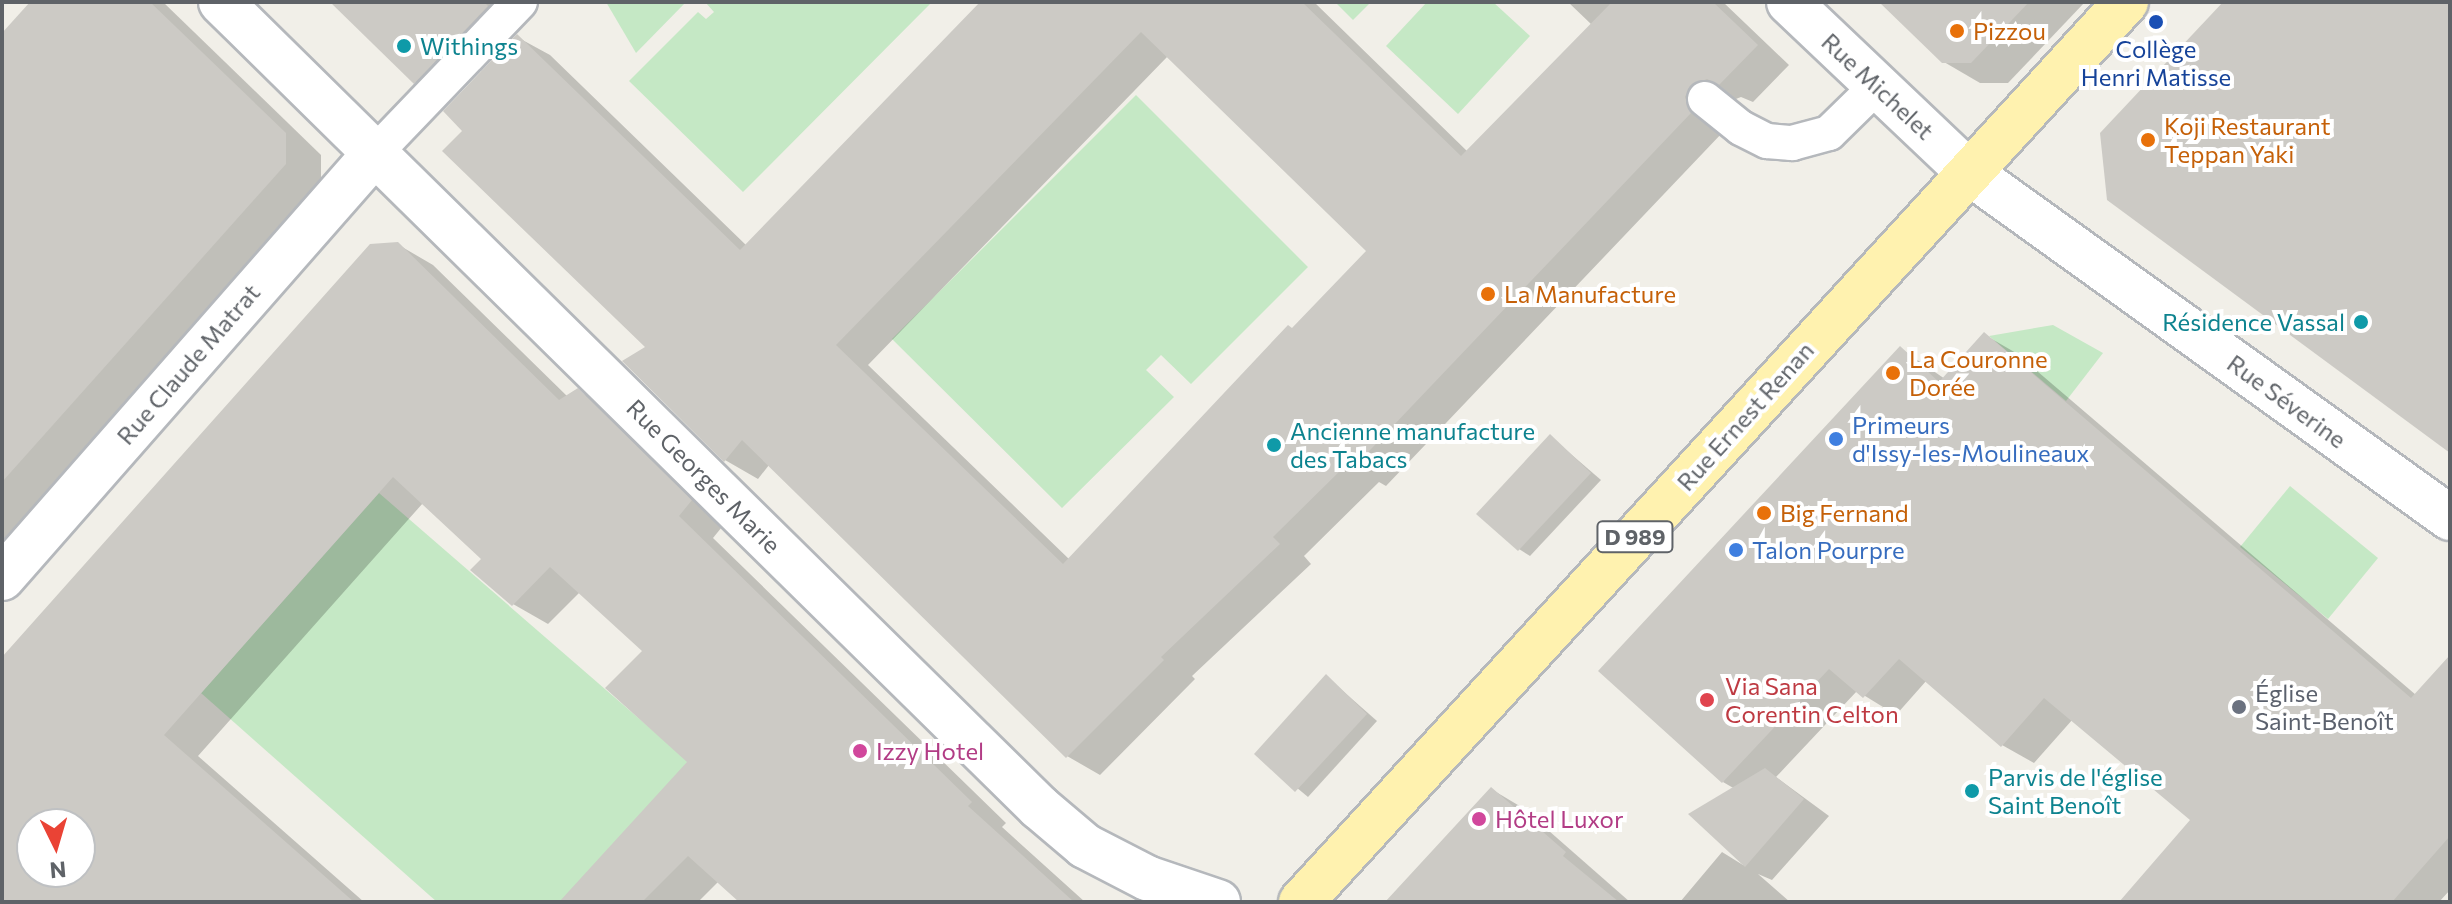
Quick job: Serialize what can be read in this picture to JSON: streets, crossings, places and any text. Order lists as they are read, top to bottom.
{
  "streets": {
    "main road": ["Rue Ernest Renan", "D 989"],
    "street": [
      "Rue Michelet",
      "Rue Claude Matrat",
      "Rue Séverine",
      "Rue Georges Marie"
    ]
  },
  "crossings": [
    ["Rue Michelet", "Rue Séverine"],
    ["Rue Michelet", "Rue Ernest Renan"],
    ["Rue Claude Matrat", "Rue Georges Marie"],
    ["Rue Séverine", "Rue Ernest Renan"]
  ],
  "places": [
    "Collège Henri Matisse",
    "Pizzou",
    "Withings",
    "Koji Restaurant Teppan Yaki",
    "La Manufacture",
    "Résidence Vassal",
    "La Couronne Dorée",
    "Primeurs d'Issy-les-Moulineaux",
    "Ancienne manufacture des Tabacs",
    "Big Fernand",
    "Talon Pourpre",
    "Via Sana Corentin Celton",
    "Église Saint-Benoît",
    "Izzy Hotel",
    "Parvis de l'église Saint Benoît",
    "Hôtel Luxor"
  ],
  "north": "bottom"
}
